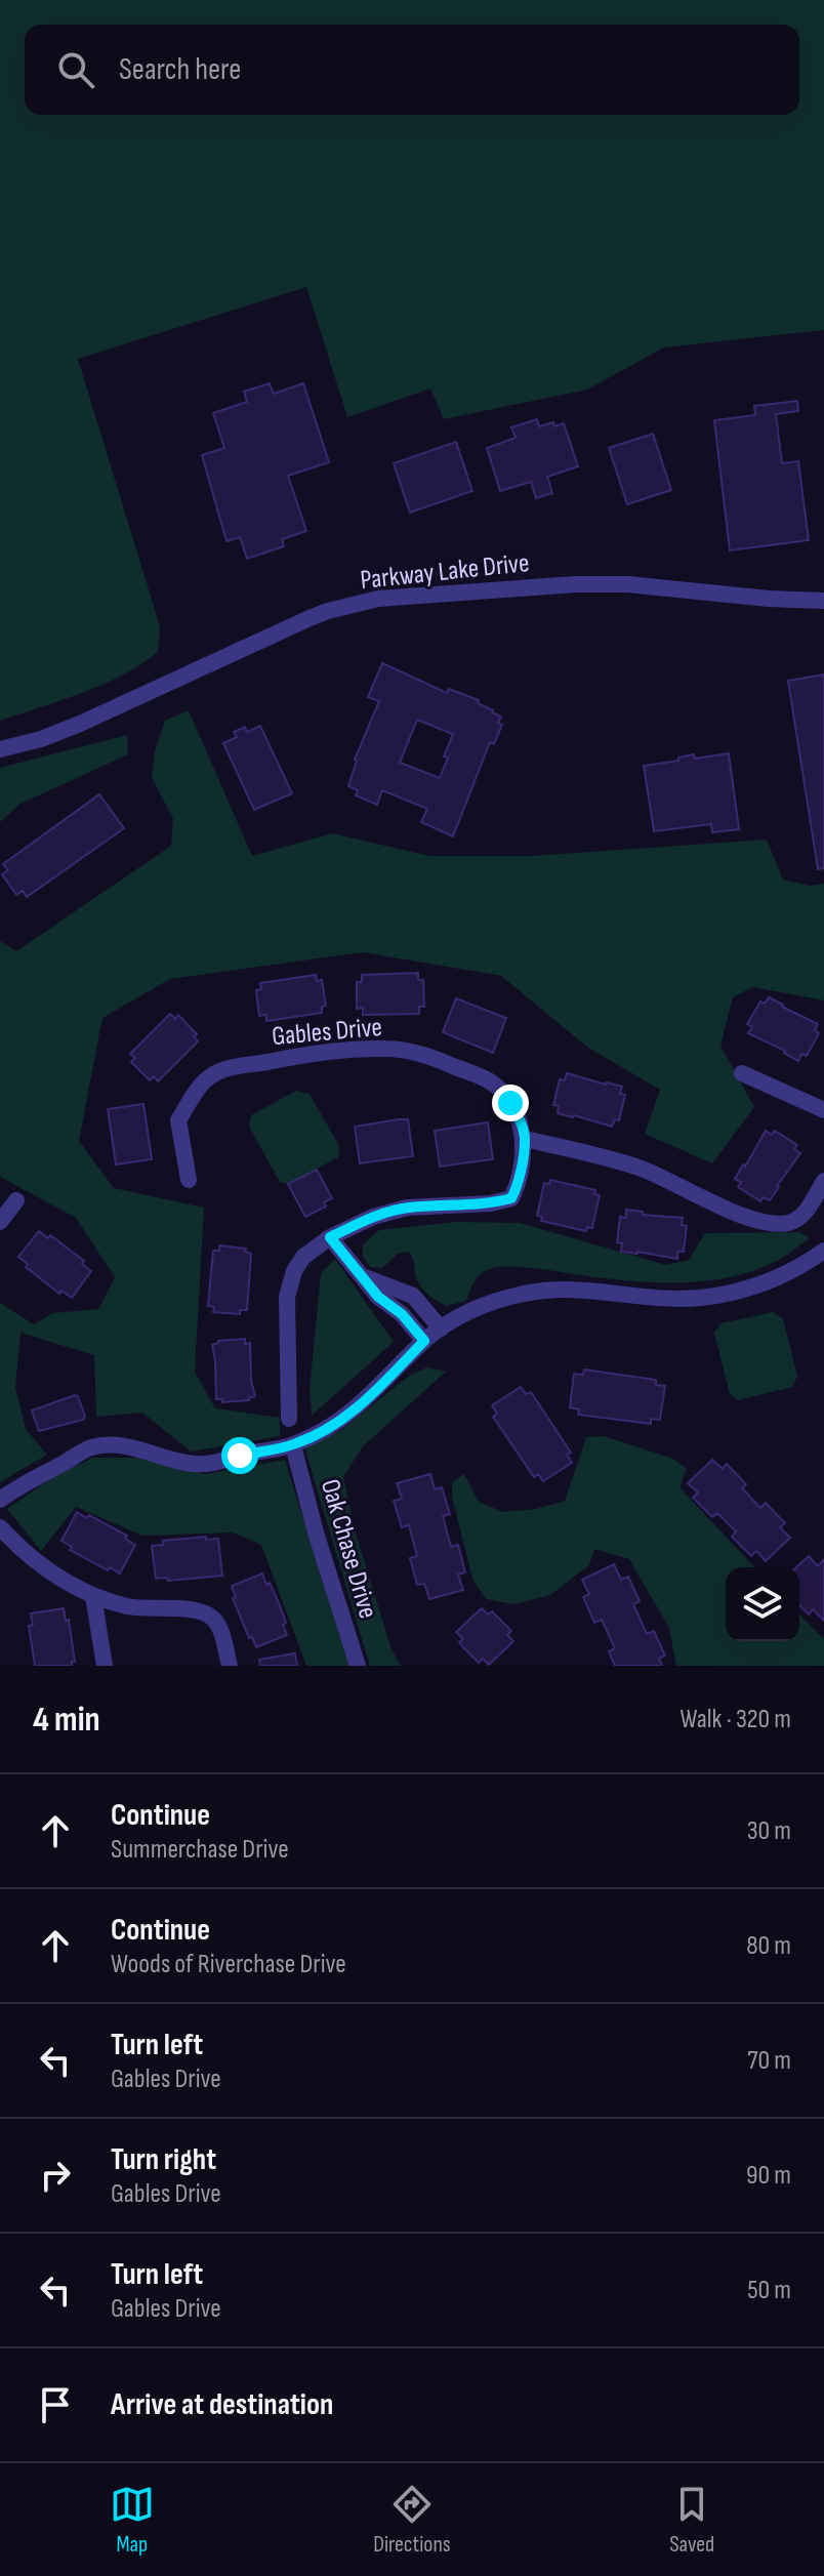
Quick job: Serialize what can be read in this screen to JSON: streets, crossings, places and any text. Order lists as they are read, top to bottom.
{
  "streets": {
    "street": ["Parkway Lake Drive", "Gables Drive", "Oak Chase Drive"]
  },
  "page": {
    "search": "Search here",
    "heading": ["4 min", "Walk · 320 m"],
    "list": [
      ["Continue", "Summerchase Drive", "30 m"],
      ["Continue", "Woods of Riverchase Drive", "80 m"],
      ["Turn left", "Gables Drive", "70 m"],
      ["Turn right", "Gables Drive", "90 m"],
      ["Turn left", "Gables Drive", "50 m"],
      "Arrive at destination"
    ],
    "nav": ["Map", "Directions", "Saved"]
  }
}
